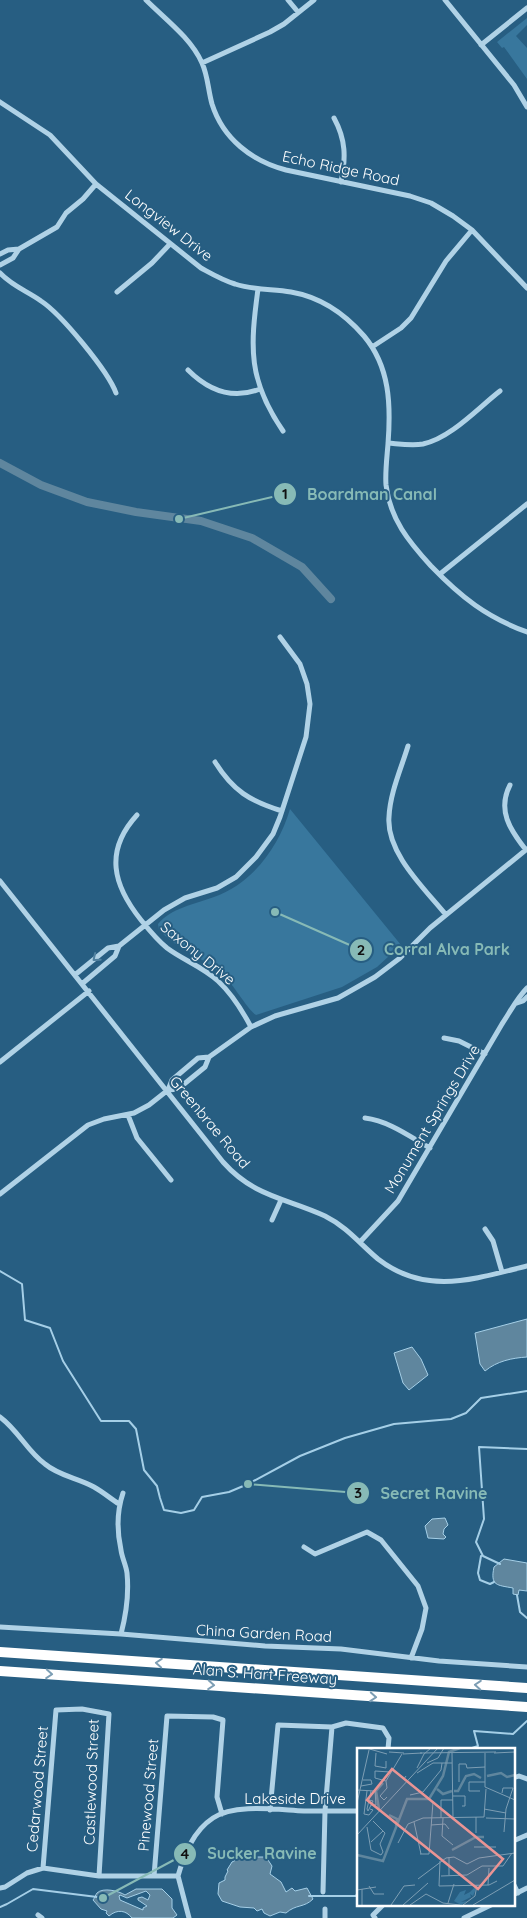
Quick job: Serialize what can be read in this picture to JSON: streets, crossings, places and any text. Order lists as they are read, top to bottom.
{
  "streets": {
    "highway": ["Alan S. Hart Freeway"],
    "street": [
      "Echo Ridge Road",
      "Longview Drive",
      "Saxony Drive",
      "Monument Springs Drive",
      "Greenbrae Road",
      "China Garden Road",
      "Castlewood Street",
      "Cedarwood Street",
      "Pinewood Street",
      "Lakeside Drive"
    ]
  },
  "crossings": [
    ["Monument Springs Drive", "Greenbrae Road"],
    ["Castlewood Street", "Cedarwood Street"],
    ["Pinewood Street", "Lakeside Drive"]
  ],
  "places": [
    "Boardman Canal",
    "Corral Alva Park",
    "Secret Ravine",
    "Sucker Ravine"
  ]
}
